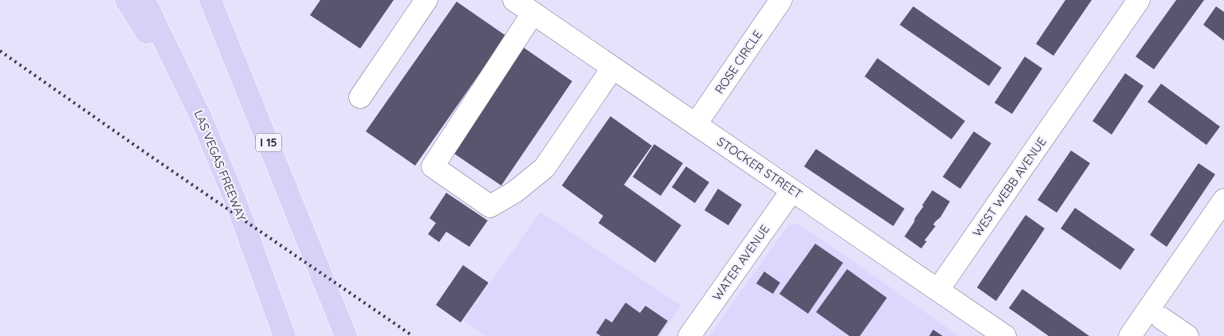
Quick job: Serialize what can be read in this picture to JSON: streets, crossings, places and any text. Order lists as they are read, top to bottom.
{
  "streets": {
    "highway": ["I 15", "LAS VEGAS FREEWAY"],
    "street": [
      "ROSE CIRCLE",
      "STOCKER STREET",
      "WEST WEBB AVENUE",
      "WATER AVENUE"
    ]
  },
  "crossings": [
    ["ROSE CIRCLE", "STOCKER STREET"],
    ["STOCKER STREET", "WEST WEBB AVENUE"],
    ["STOCKER STREET", "WATER AVENUE"]
  ]
}
